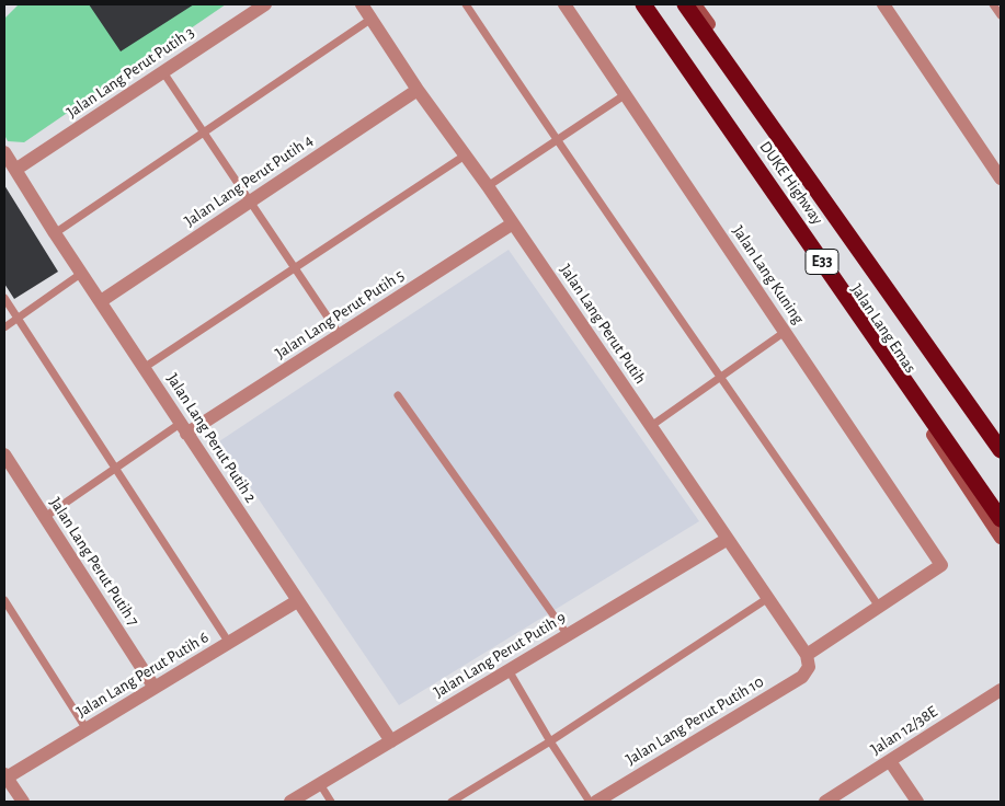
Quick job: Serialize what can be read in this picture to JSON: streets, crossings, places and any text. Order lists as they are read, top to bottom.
{
  "streets": {
    "highway": ["DUKE Highway", "E33"],
    "main road": ["Jalan Lang Emas"],
    "street": [
      "Jalan Lang Perut Putih 3",
      "Jalan Lang Perut Putih 4",
      "Jalan Lang Kuning",
      "Jalan Lang Perut Putih 5",
      "Jalan Lang Perut Putih",
      "Jalan Lang Perut Putih 2",
      "Jalan Lang Perut Putih 7",
      "Jalan Lang Perut Putih 9",
      "Jalan Lang Perut Putih 6",
      "Jalan Lang Perut Putih 10",
      "Jalan 12/38E"
    ]
  },
  "crossings": [
    ["Jalan Lang Perut Putih 3", "Jalan Lang Perut Putih 2"],
    ["Jalan Lang Perut Putih 4", "Jalan Lang Perut Putih"],
    ["Jalan Lang Perut Putih 4", "Jalan Lang Perut Putih 2"],
    ["DUKE Highway", "Jalan Lang Emas"],
    ["Jalan Lang Kuning", "Jalan Lang Perut Putih 10"],
    ["Jalan Lang Perut Putih 5", "Jalan Lang Perut Putih"],
    ["Jalan Lang Perut Putih 5", "Jalan Lang Perut Putih 2"],
    ["Jalan Lang Perut Putih", "Jalan Lang Perut Putih 9"],
    ["Jalan Lang Perut Putih", "Jalan Lang Perut Putih 10"],
    ["Jalan Lang Perut Putih 2", "Jalan Lang Perut Putih 9"],
    ["Jalan Lang Perut Putih 2", "Jalan Lang Perut Putih 6"],
    ["Jalan Lang Perut Putih 7", "Jalan Lang Perut Putih 6"]
  ]
}
